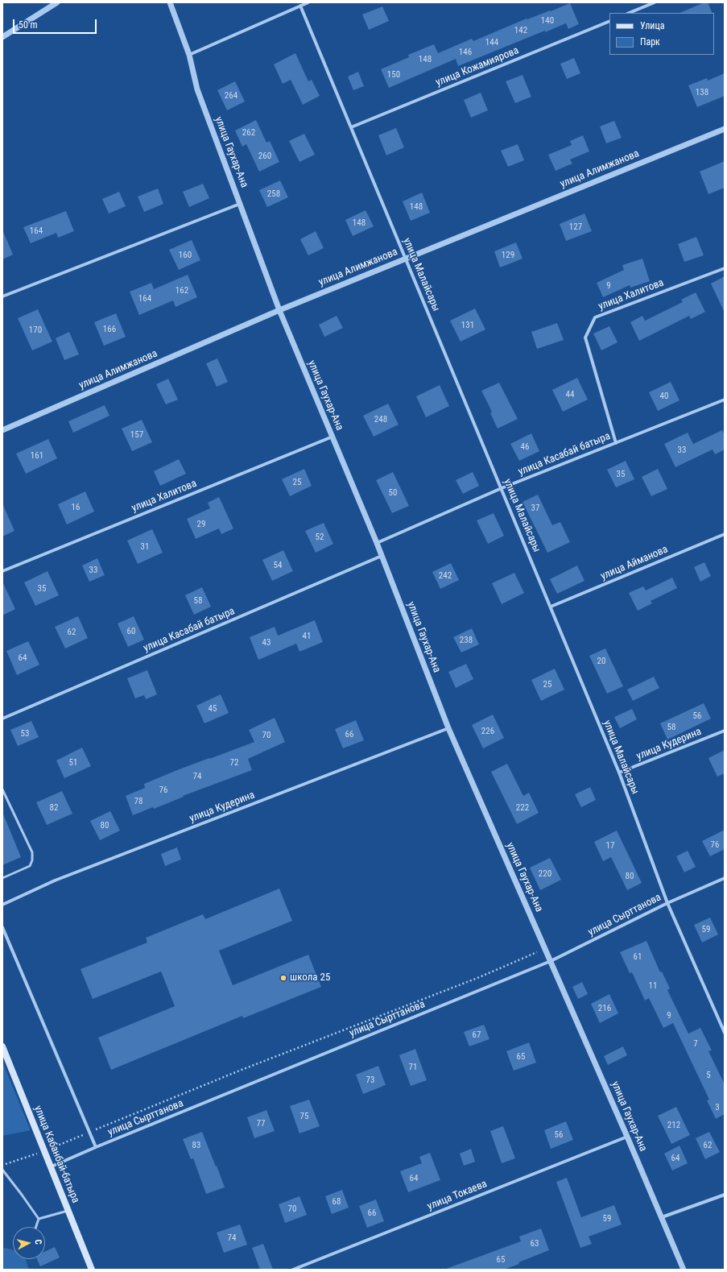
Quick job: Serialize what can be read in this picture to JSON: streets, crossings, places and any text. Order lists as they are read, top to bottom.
{
  "streets": {
    "main road": ["улица Кабанбай-батыра"],
    "street": [
      "улица Кожамиярова",
      "улица Гаухар-Ана",
      "улица Алимжанова",
      "улица Малайсары",
      "улица Халитова",
      "улица Касабай батыра",
      "улица Айманова",
      "улица Кудерина",
      "улица Сырттанова",
      "улица Токаева"
    ]
  },
  "crossings": [
    ["улица Кожамиярова", "улица Малайсары"],
    ["улица Гаухар-Ана", "улица Алимжанова"],
    ["улица Гаухар-Ана", "улица Халитова"],
    ["улица Гаухар-Ана", "улица Касабай батыра"],
    ["улица Гаухар-Ана", "улица Кудерина"],
    ["улица Гаухар-Ана", "улица Сырттанова"],
    ["улица Гаухар-Ана", "улица Токаева"],
    ["улица Алимжанова", "улица Малайсары"],
    ["улица Малайсары", "улица Касабай батыра"],
    ["улица Малайсары", "улица Айманова"],
    ["улица Малайсары", "улица Кудерина"],
    ["улица Малайсары", "улица Сырттанова"],
    ["улица Халитова", "улица Касабай батыра"],
    ["улица Сырттанова", "улица Кабанбай-батыра"]
  ],
  "places": ["школа 25"],
  "house_numbers": [
    "140",
    "142",
    "144",
    "146",
    "148",
    "150",
    "138",
    "264",
    "262",
    "260",
    "258",
    "148",
    "148",
    "127",
    "164",
    "160",
    "129",
    "9",
    "162",
    "164",
    "131",
    "166",
    "170",
    "44",
    "40",
    "248",
    "157",
    "46",
    "33",
    "161",
    "35",
    "25",
    "50",
    "16",
    "37",
    "29",
    "52",
    "31",
    "54",
    "33",
    "242",
    "35",
    "58",
    "60",
    "62",
    "41",
    "238",
    "43",
    "64",
    "20",
    "25",
    "45",
    "56",
    "58",
    "226",
    "53",
    "66",
    "70",
    "51",
    "72",
    "74",
    "76",
    "78",
    "82",
    "222",
    "80",
    "76",
    "17",
    "220",
    "80",
    "59",
    "61",
    "11",
    "216",
    "9",
    "67",
    "7",
    "65",
    "71",
    "5",
    "73",
    "3",
    "75",
    "77",
    "212",
    "56",
    "83",
    "62",
    "64",
    "64",
    "68",
    "70",
    "66",
    "59",
    "74",
    "63",
    "65"
  ],
  "legend": ["Улица", "Парк"],
  "scale_bar": "50 m",
  "north": "right"
}
